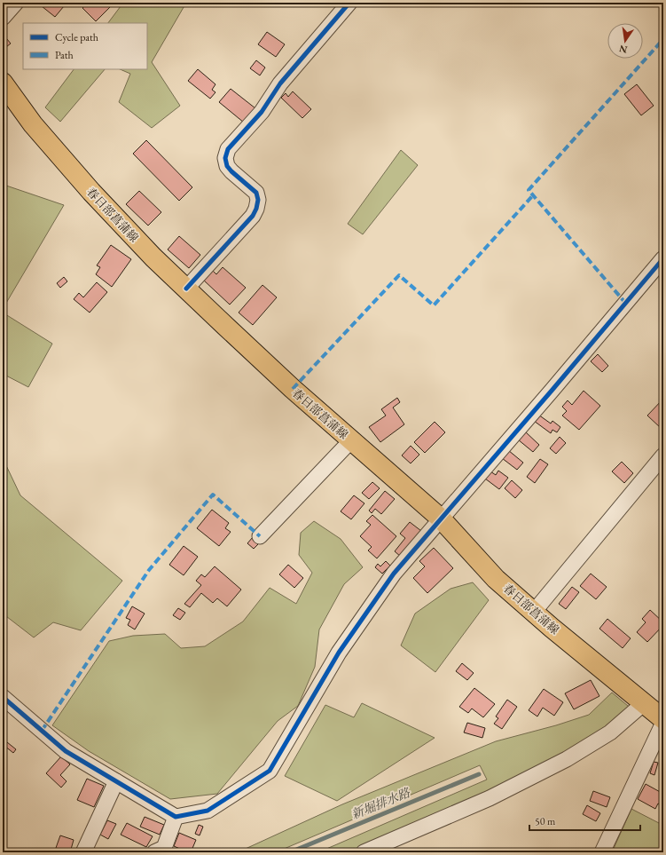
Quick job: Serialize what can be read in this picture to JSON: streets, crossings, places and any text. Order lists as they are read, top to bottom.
{
  "streets": {
    "main road": ["春日部菖蒲線"]
  },
  "water": ["新堀排水路"],
  "legend": ["Cycle path", "Path"],
  "scale_bar": "50 m",
  "north": "bottom"
}
